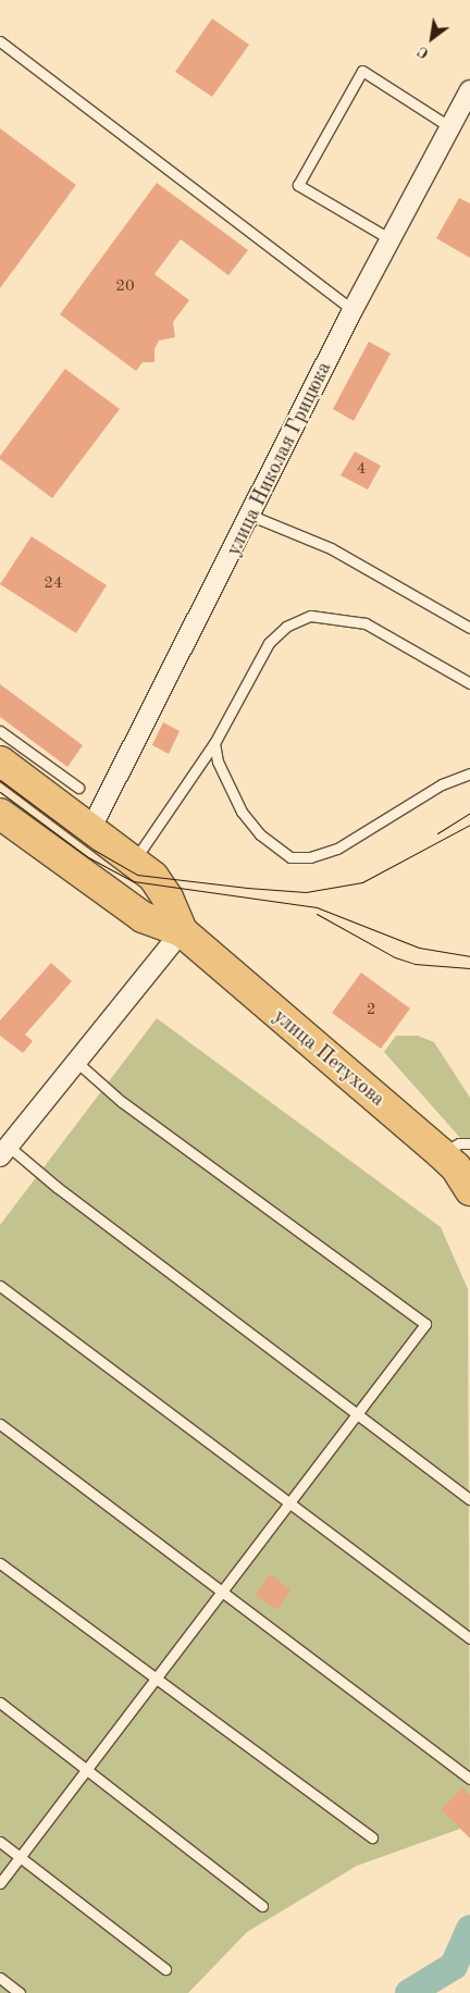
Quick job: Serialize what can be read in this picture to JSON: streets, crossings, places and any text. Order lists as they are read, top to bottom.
{
  "streets": {
    "highway": ["улица Петухова"],
    "street": ["улица Николая Грицюка"]
  },
  "crossings": [
    ["улица Николая Грицюка", "улица Петухова"]
  ],
  "house_numbers": [
    "20",
    "4",
    "24",
    "2"
  ],
  "north": "bottom left"
}
